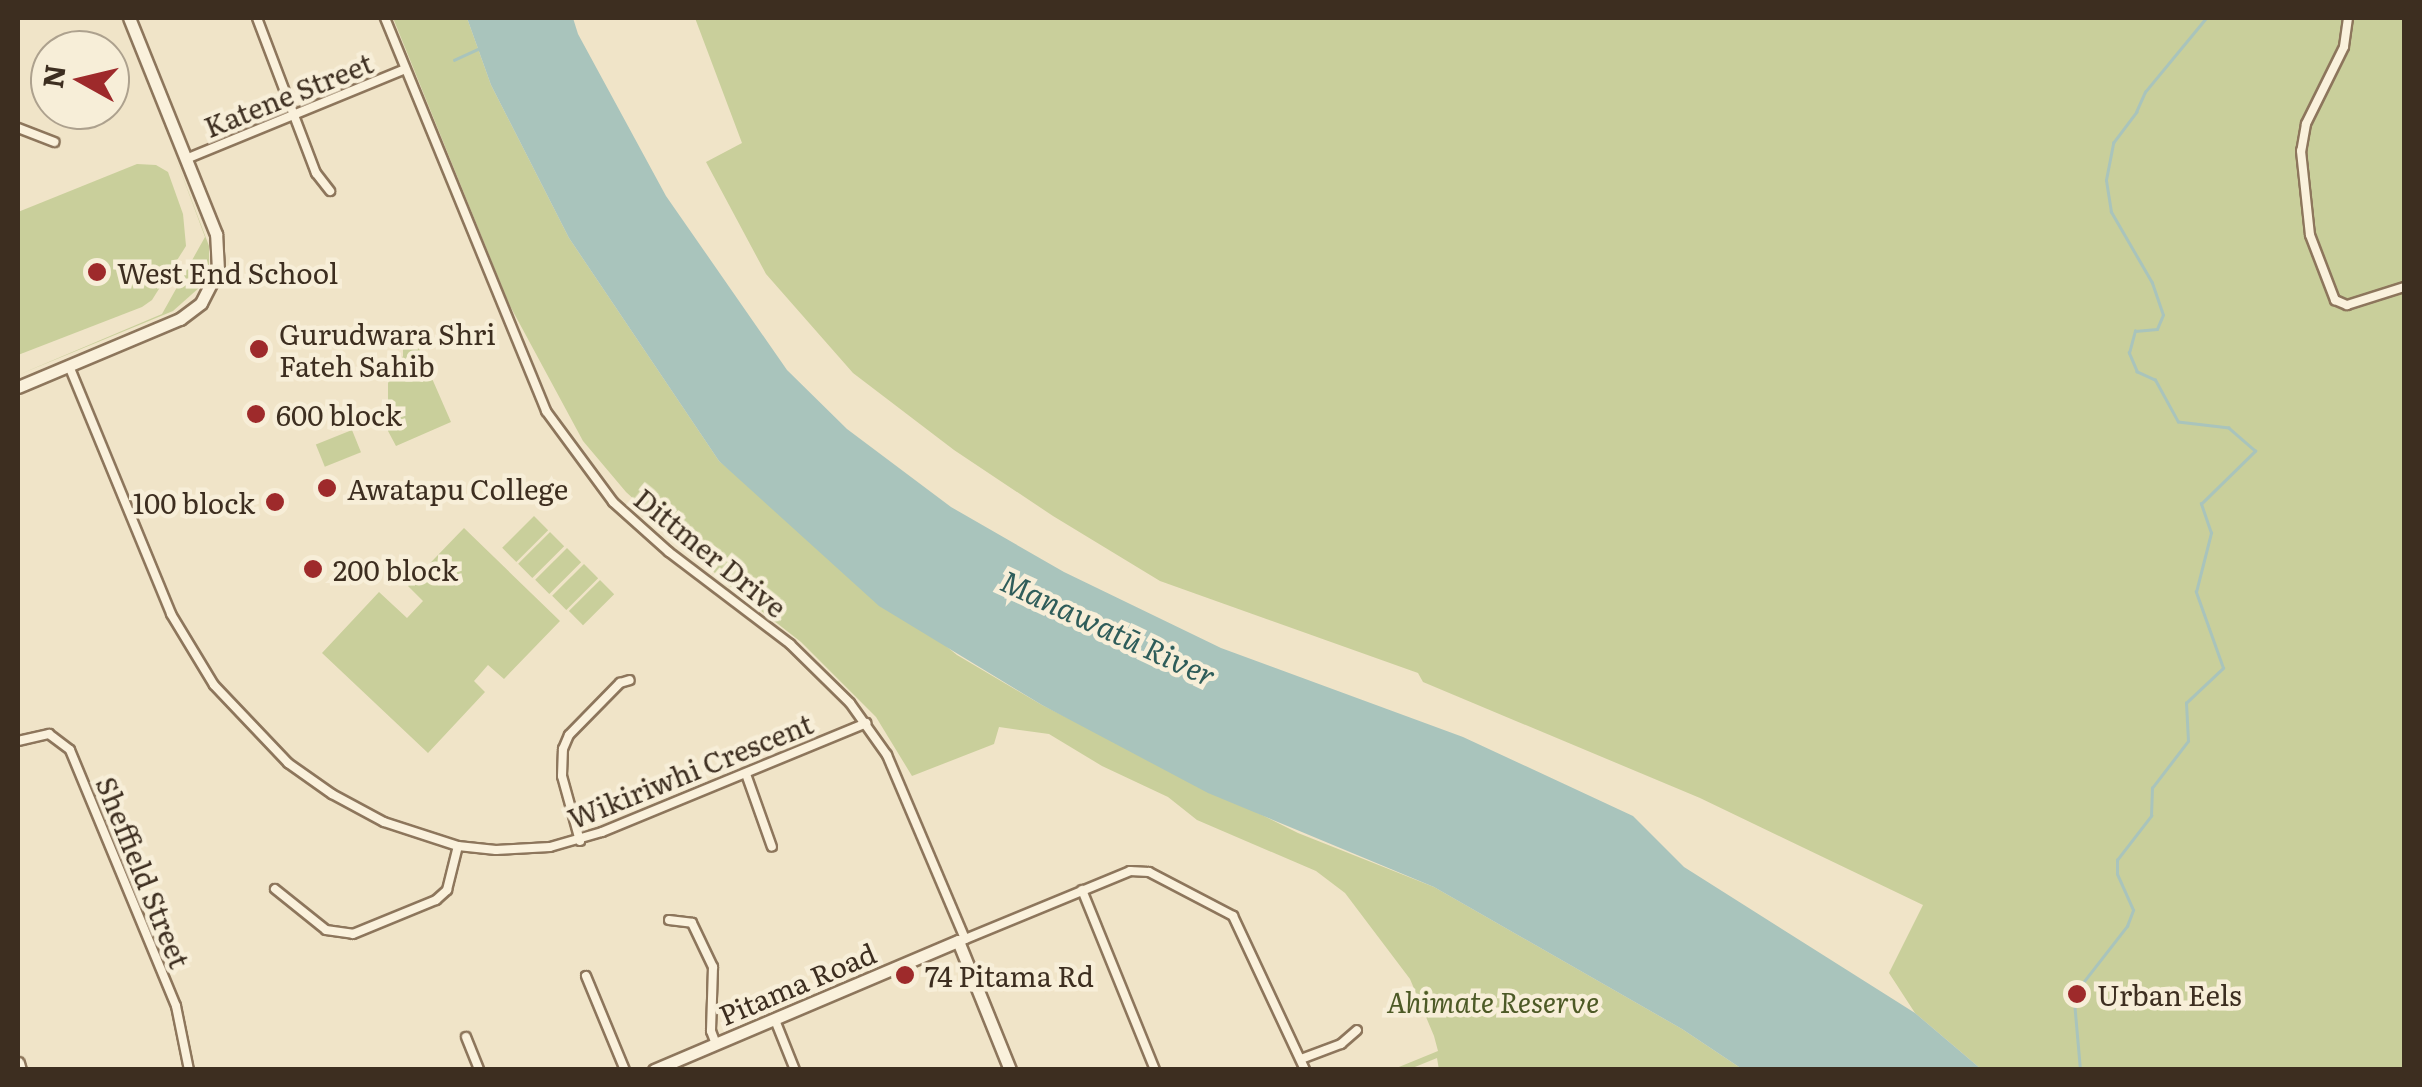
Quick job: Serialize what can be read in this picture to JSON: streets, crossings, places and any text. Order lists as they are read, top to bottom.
{
  "streets": {
    "main road": ["Pitama Road"],
    "street": [
      "Katene Street",
      "Dittmer Drive",
      "Wikiriwhi Crescent",
      "Sheffield Street"
    ]
  },
  "crossings": [
    ["Katene Street", "Dittmer Drive"],
    ["Dittmer Drive", "Wikiriwhi Crescent"],
    ["Dittmer Drive", "Pitama Road"]
  ],
  "water": ["Manawatū River"],
  "parks": ["Ahimate Reserve"],
  "places": [
    "West End School",
    "Gurudwara Shri Fateh Sahib",
    "600 block",
    "Awatapu College",
    "100 block",
    "200 block",
    "74 Pitama Rd",
    "Urban Eels"
  ],
  "north": "left"
}
